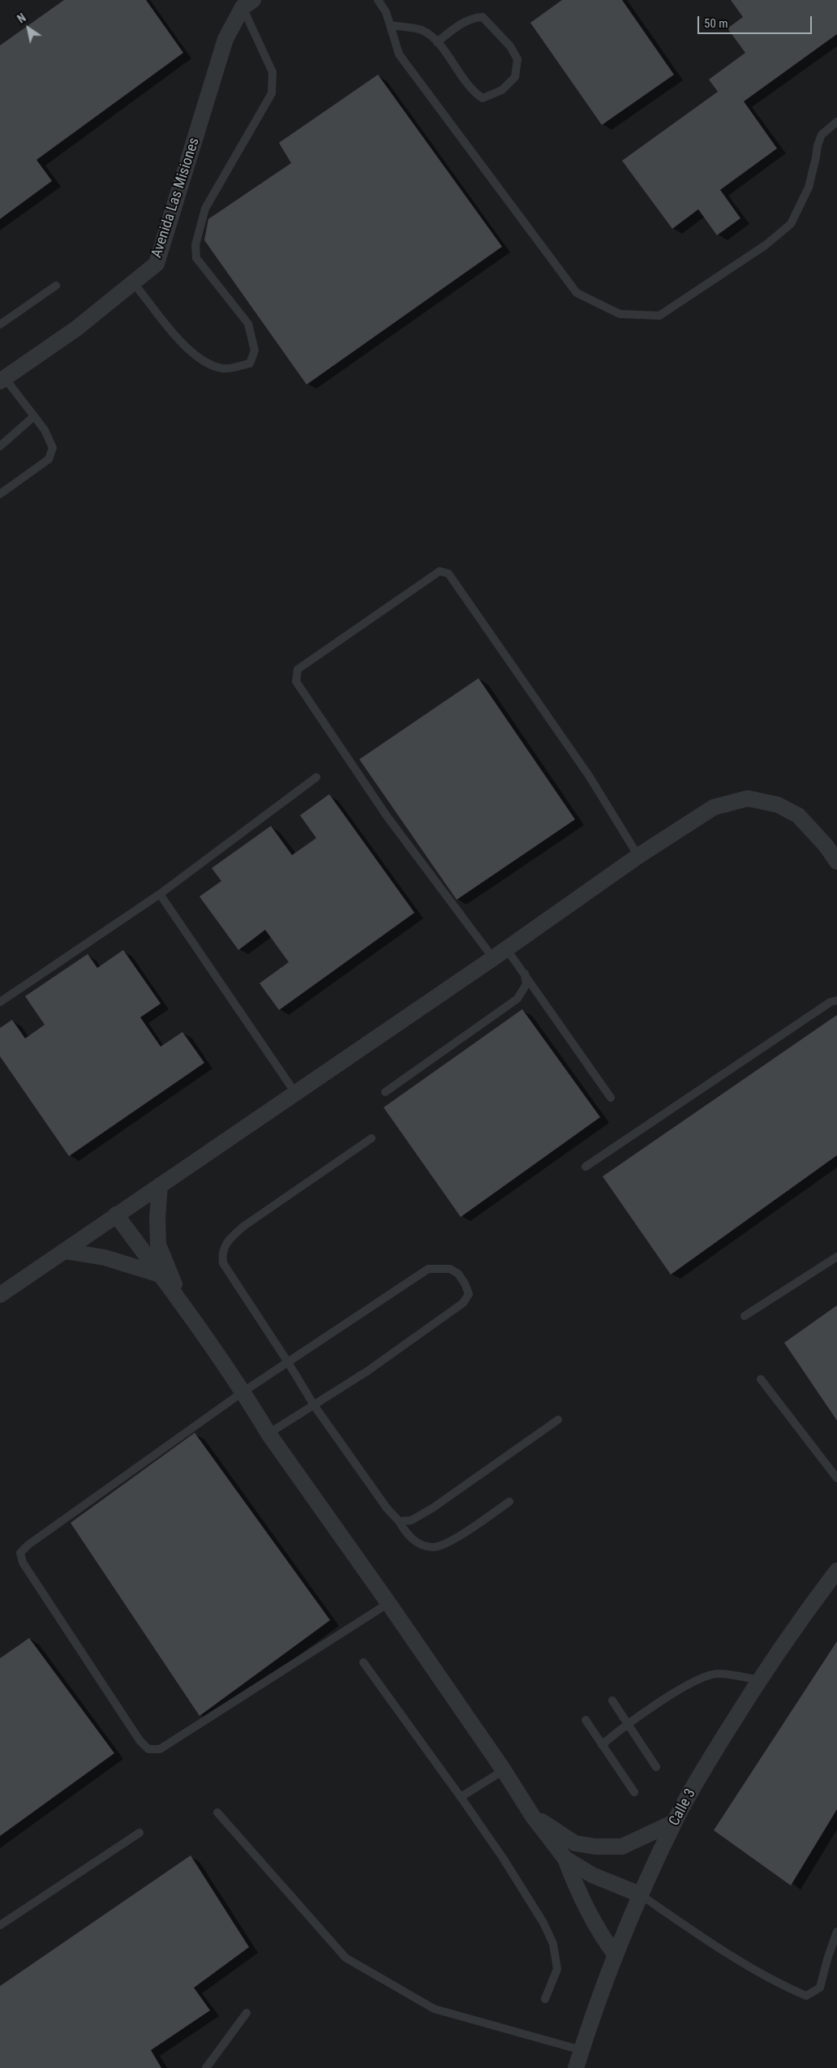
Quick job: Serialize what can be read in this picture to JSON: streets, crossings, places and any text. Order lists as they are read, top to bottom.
{
  "streets": {
    "street": ["Avenida Las Misiones", "Calle 3"]
  },
  "scale_bar": "50 m",
  "north": "top left"
}
